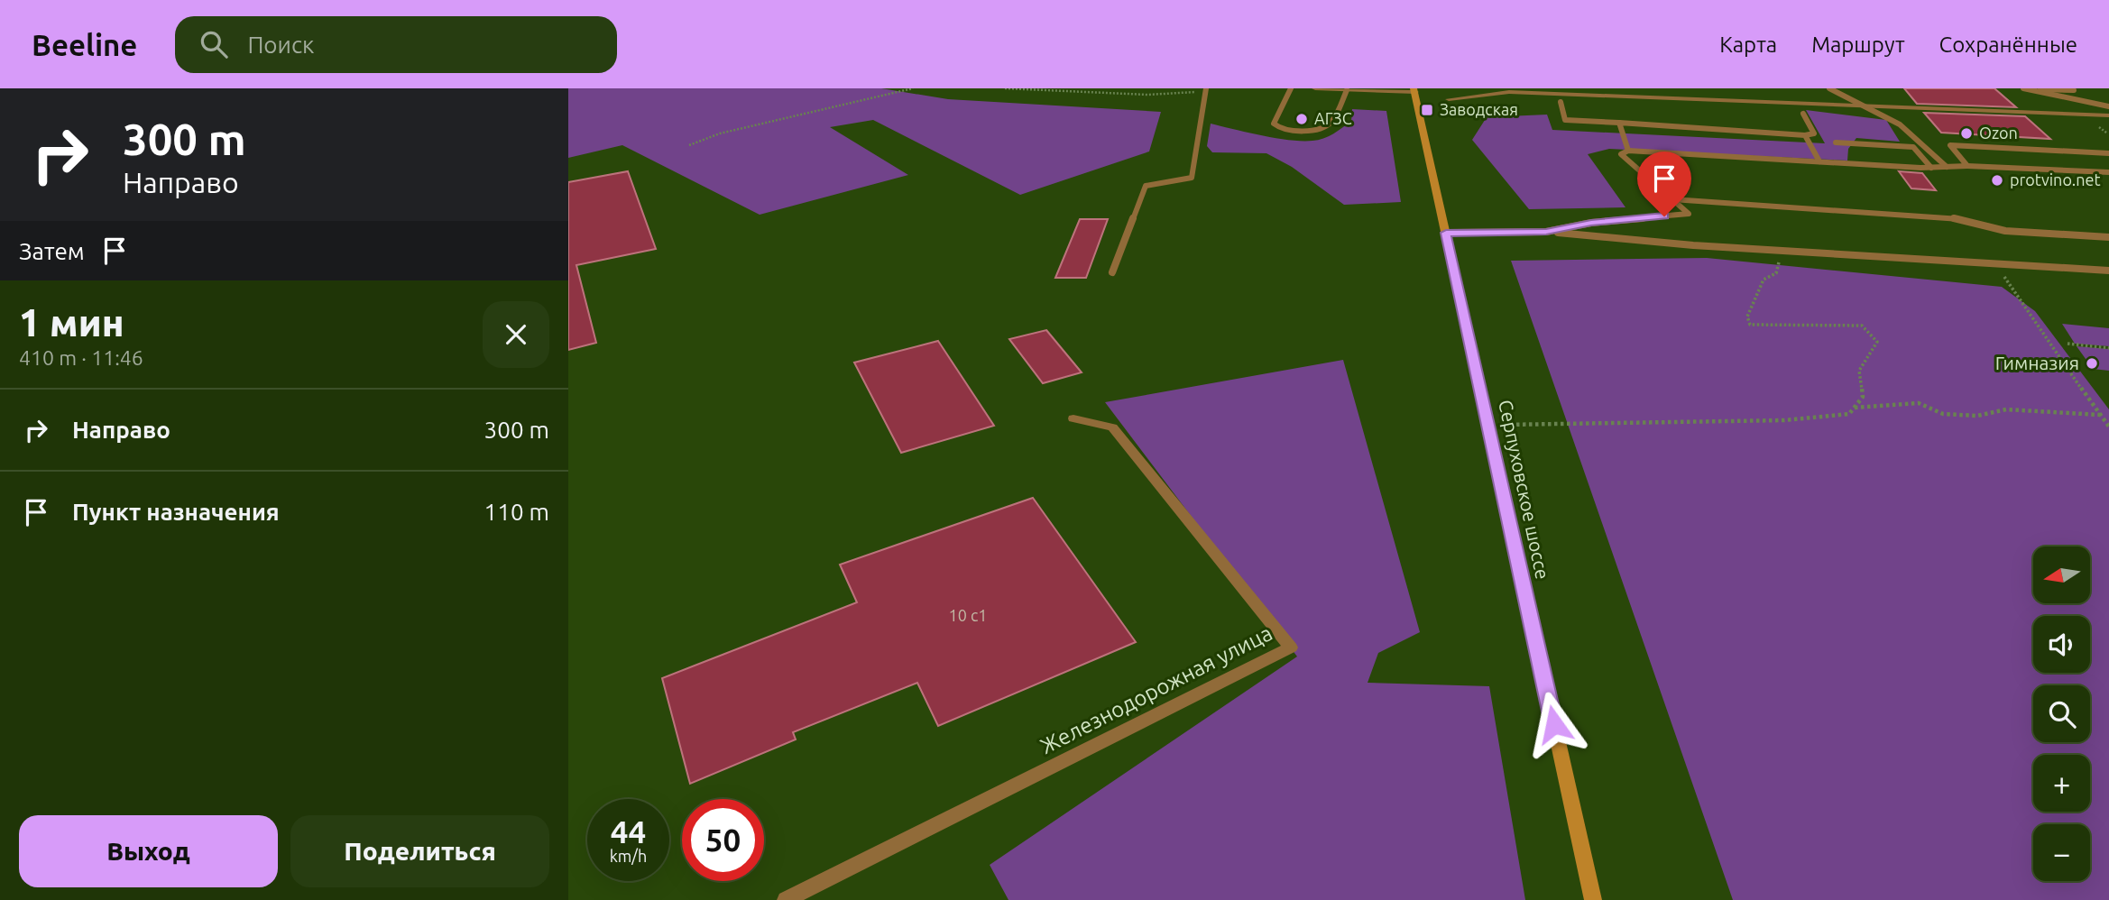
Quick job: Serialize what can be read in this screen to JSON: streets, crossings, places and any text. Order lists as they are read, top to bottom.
{
  "streets": {
    "main road": ["Серпуховское шоссе"],
    "street": ["Железнодорожная улица"]
  },
  "places": {
    "transit": ["Заводская"],
    "other": [
      "АГЗС",
      "Ozon",
      "protvino.net",
      "Гимназия"
    ]
  },
  "house_numbers": ["10 с1"],
  "north": "left",
  "page": {
    "header": "Beeline",
    "search": "Поиск",
    "nav": ["Карта", "Маршрут", "Сохранённые"],
    "turn": ["300 m", "Направо"],
    "then": "Затем",
    "heading": ["1 мин", "410 m · 11:46"],
    "list": [
      {
        "name": "Направо",
        "value": "300 m"
      },
      {
        "name": "Пункт назначения",
        "value": "110 m"
      }
    ],
    "map_buttons": ["+", "−"],
    "speed": "44 km/h",
    "limit": "50",
    "buttons": ["Выход", "Поделиться"]
  }
}
